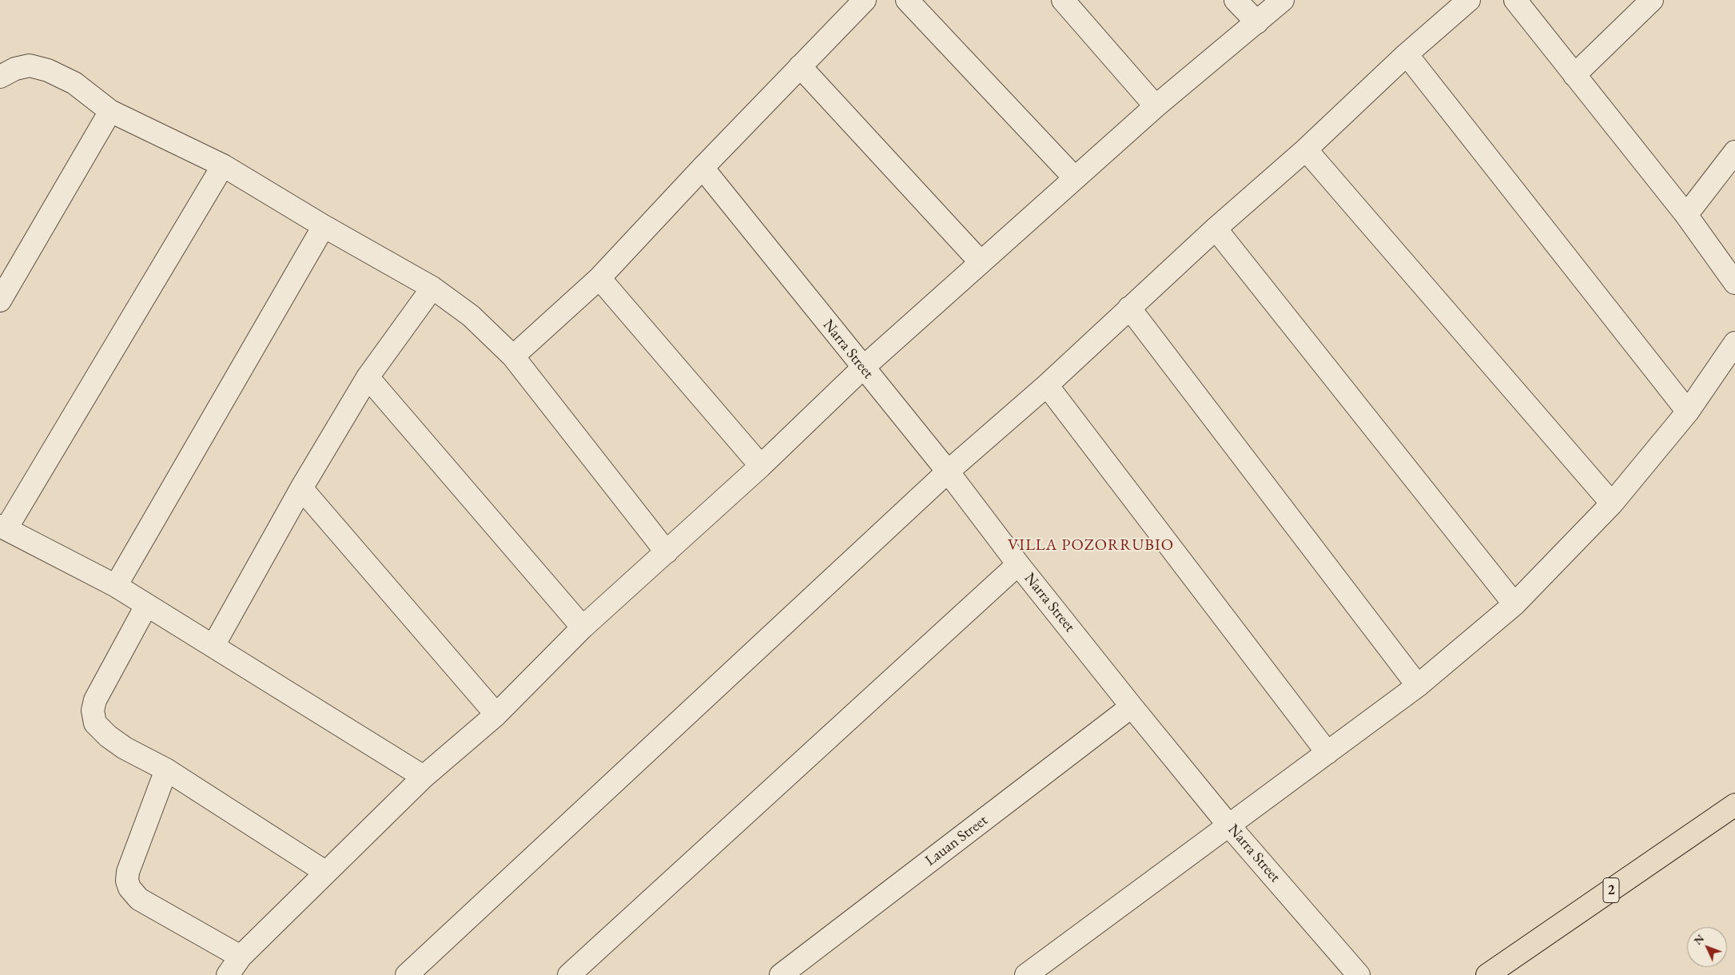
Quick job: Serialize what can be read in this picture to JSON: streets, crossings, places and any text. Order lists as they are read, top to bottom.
{
  "streets": {
    "highway": ["2"],
    "street": ["Narra Street", "Lauan Street"]
  },
  "crossings": [
    ["Narra Street", "Lauan Street"]
  ],
  "districts": ["VILLA POZORRUBIO"],
  "north": "top left"
}
